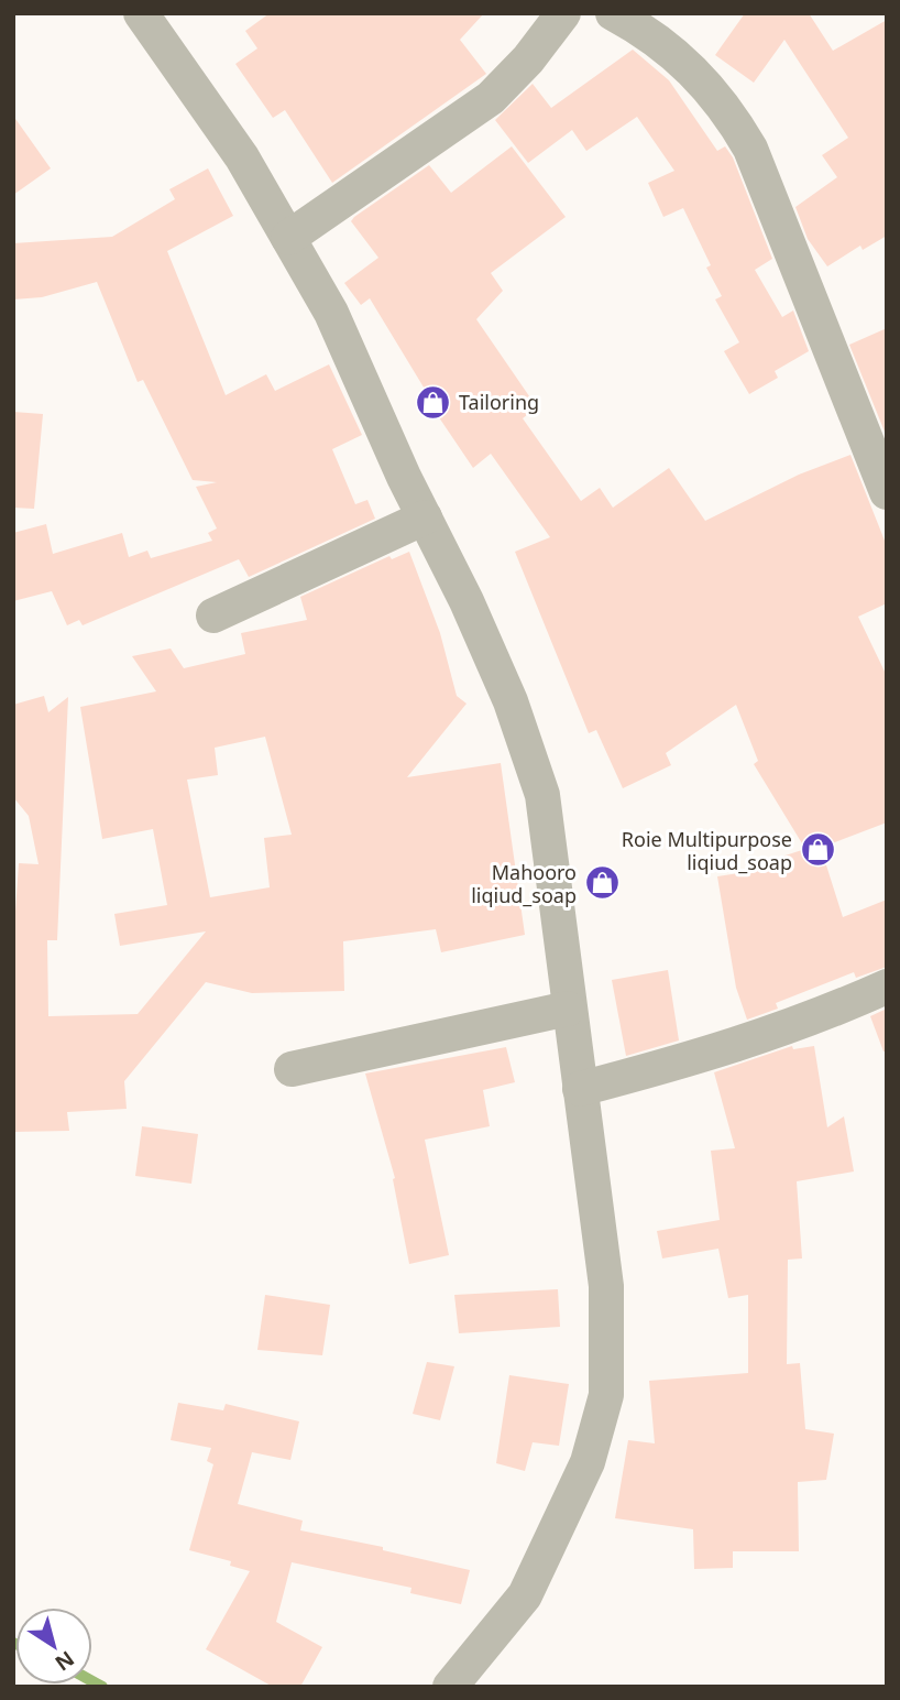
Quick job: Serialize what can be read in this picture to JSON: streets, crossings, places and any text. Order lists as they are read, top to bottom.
{
  "places": {
    "shop": ["Tailoring", "Roie Multipurpose liqiud_soap", "Mahooro liqiud_soap"]
  },
  "north": "bottom right"
}
